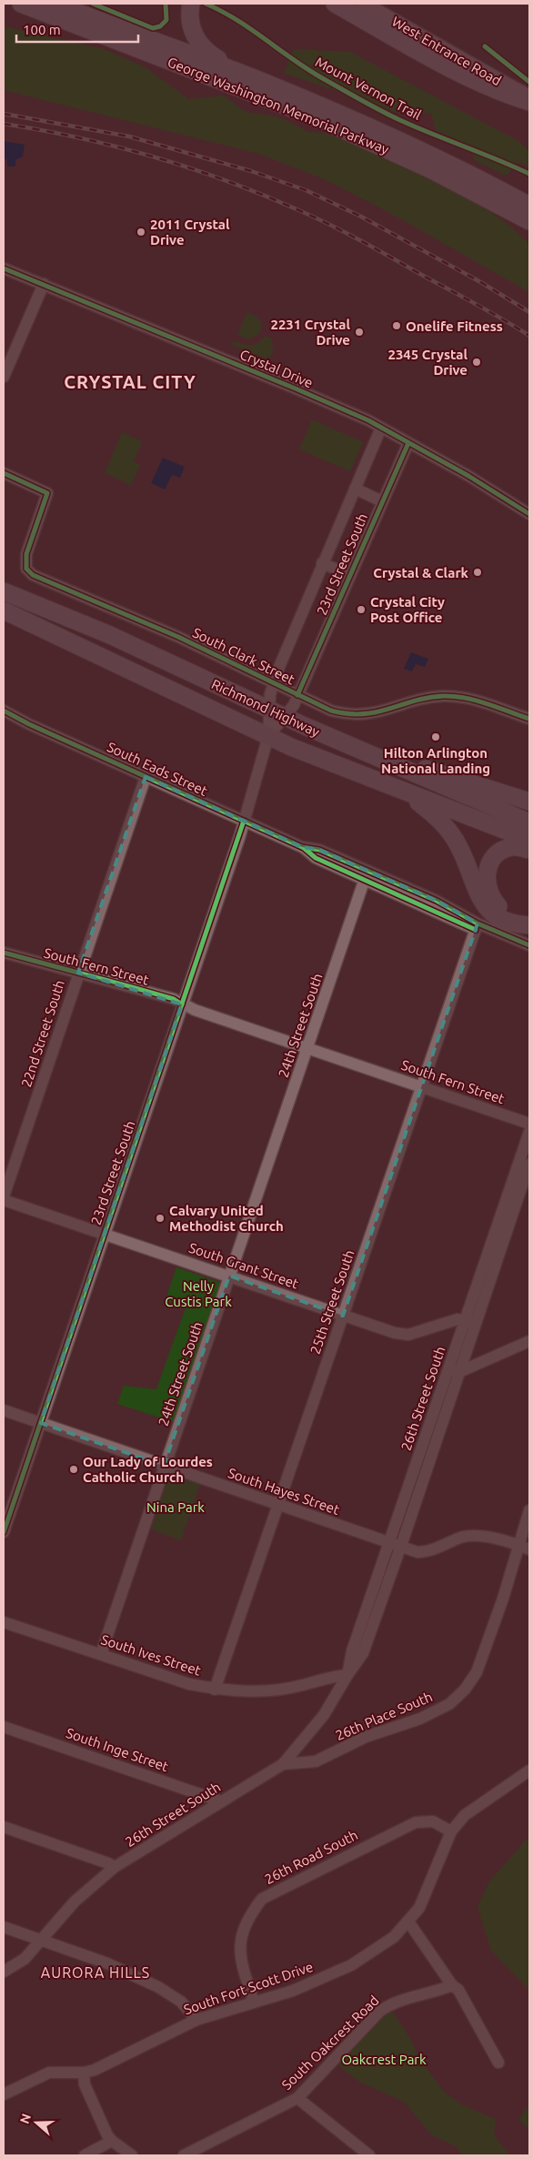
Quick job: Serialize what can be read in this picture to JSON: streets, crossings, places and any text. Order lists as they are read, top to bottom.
{
  "streets": {
    "highway": ["George Washington Memorial Parkway", "Richmond Highway"],
    "main road": ["West Entrance Road"],
    "street": [
      "Crystal Drive",
      "23rd Street South",
      "South Clark Street",
      "South Eads Street",
      "South Fern Street",
      "24th Street South",
      "22nd Street South",
      "South Grant Street",
      "25th Street South",
      "26th Street South",
      "South Hayes Street",
      "South Ives Street",
      "26th Place South",
      "South Inge Street",
      "26th Road South",
      "South Fort Scott Drive",
      "South Oakcrest Road"
    ],
    "cycle path": ["Mount Vernon Trail"]
  },
  "crossings": [
    ["Crystal Drive", "23rd Street South"],
    ["23rd Street South", "South Clark Street"],
    ["23rd Street South", "Richmond Highway"],
    ["23rd Street South", "South Eads Street"],
    ["23rd Street South", "South Fern Street"],
    ["23rd Street South", "South Grant Street"],
    ["23rd Street South", "South Hayes Street"],
    ["South Eads Street", "24th Street South"],
    ["South Eads Street", "22nd Street South"],
    ["South Eads Street", "25th Street South"],
    ["South Fern Street", "24th Street South"],
    ["South Fern Street", "22nd Street South"],
    ["South Fern Street", "25th Street South"],
    ["24th Street South", "South Grant Street"],
    ["24th Street South", "South Hayes Street"],
    ["24th Street South", "South Ives Street"],
    ["22nd Street South", "South Grant Street"],
    ["South Grant Street", "25th Street South"],
    ["South Grant Street", "26th Street South"],
    ["25th Street South", "South Hayes Street"],
    ["25th Street South", "South Ives Street"],
    ["26th Street South", "South Hayes Street"],
    ["26th Street South", "South Ives Street"],
    ["26th Street South", "26th Place South"],
    ["26th Street South", "South Inge Street"],
    ["South Hayes Street", "26th Place South"],
    ["26th Road South", "South Fort Scott Drive"]
  ],
  "districts": ["CRYSTAL CITY", "AURORA HILLS"],
  "parks": ["Nelly Custis Park", "Nina Park", "Oakcrest Park"],
  "places": [
    "2011 Crystal Drive",
    "Onelife Fitness",
    "2231 Crystal Drive",
    "2345 Crystal Drive",
    "Crystal & Clark",
    "Crystal City Post Office",
    "Hilton Arlington National Landing",
    "Calvary United Methodist Church",
    "Our Lady of Lourdes Catholic Church"
  ],
  "scale_bar": "100 m",
  "north": "left"
}
